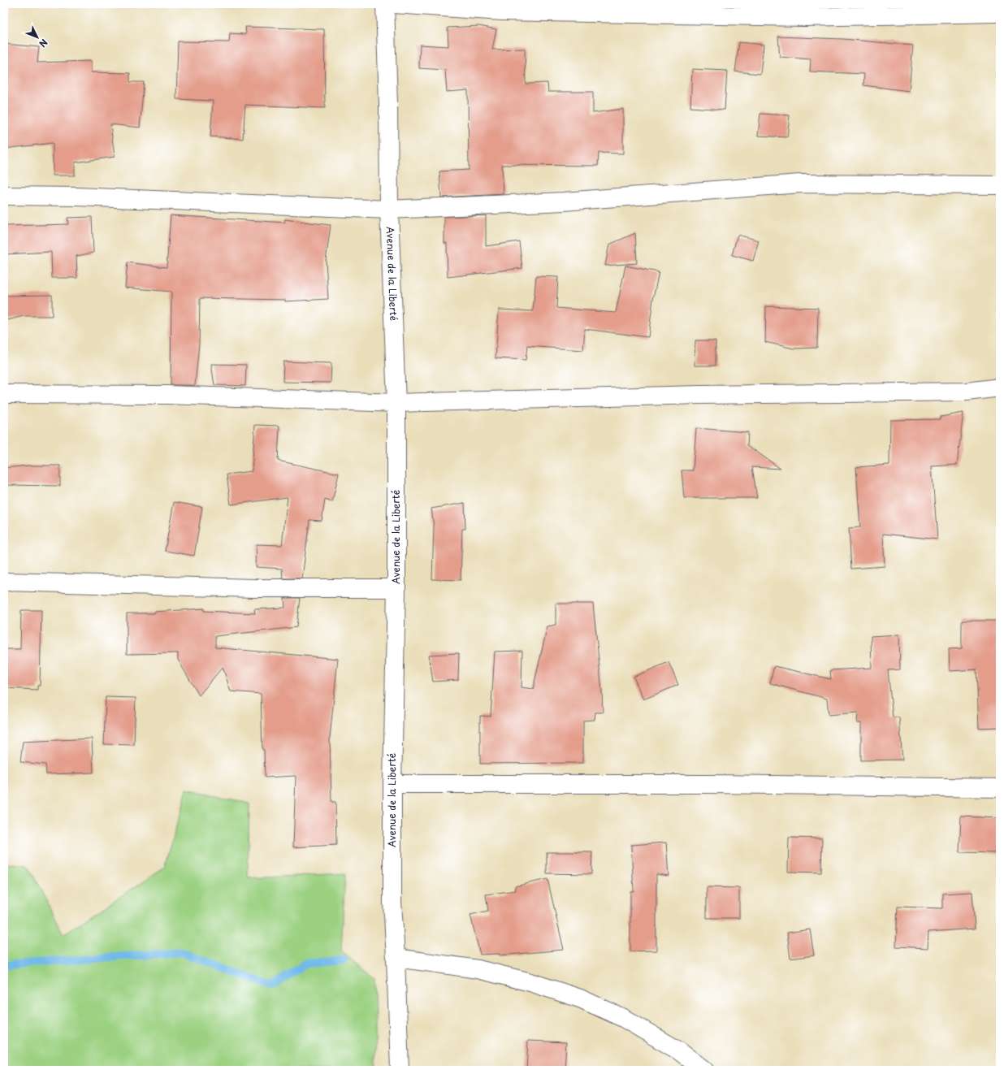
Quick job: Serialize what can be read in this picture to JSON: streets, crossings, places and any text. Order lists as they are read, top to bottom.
{
  "streets": {
    "street": ["Avenue de la Liberté"]
  },
  "north": "bottom right"
}
